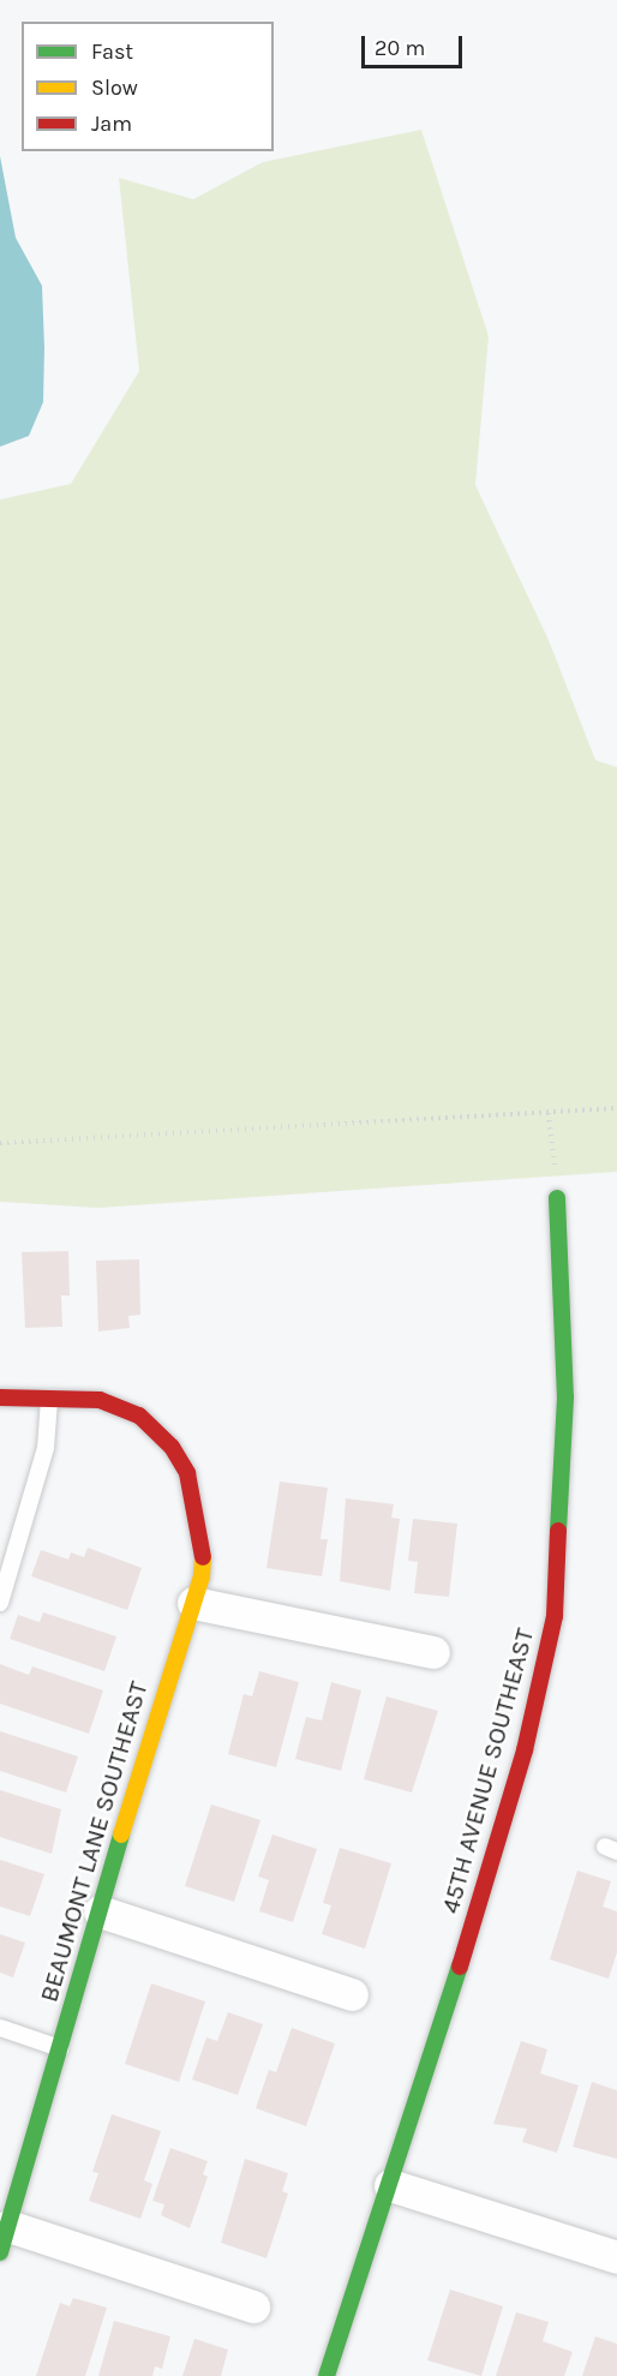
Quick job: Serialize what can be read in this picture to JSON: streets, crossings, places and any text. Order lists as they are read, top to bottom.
{
  "streets": {
    "street": ["45TH AVENUE SOUTHEAST", "BEAUMONT LANE SOUTHEAST"]
  },
  "legend": ["Fast", "Slow", "Jam"],
  "scale_bar": "20 m"
}
